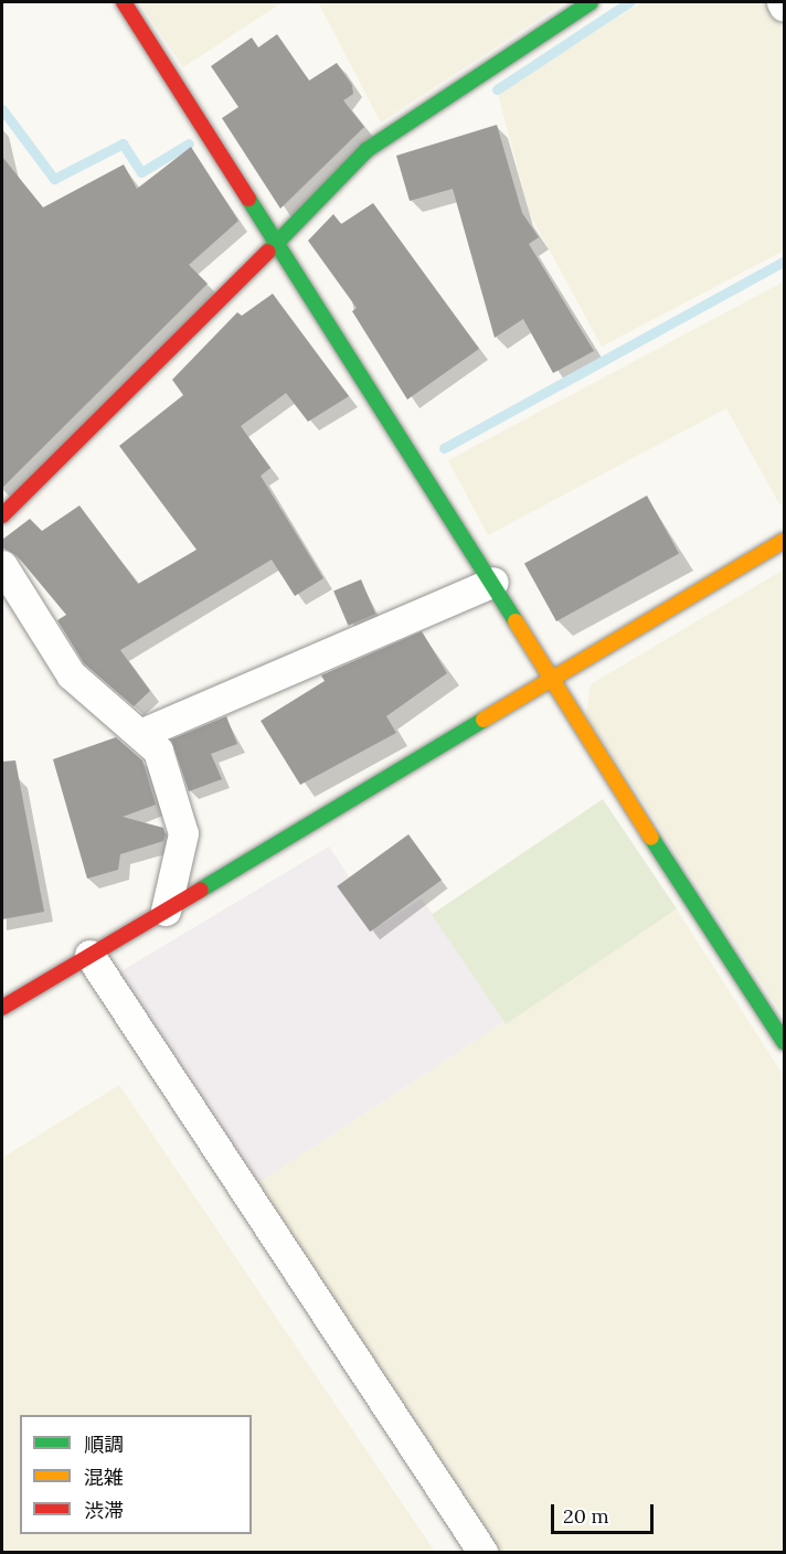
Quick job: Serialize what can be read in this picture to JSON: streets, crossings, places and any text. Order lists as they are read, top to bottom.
{
  "legend": ["順調", "混雑", "渋滞"],
  "scale_bar": "20 m"
}
